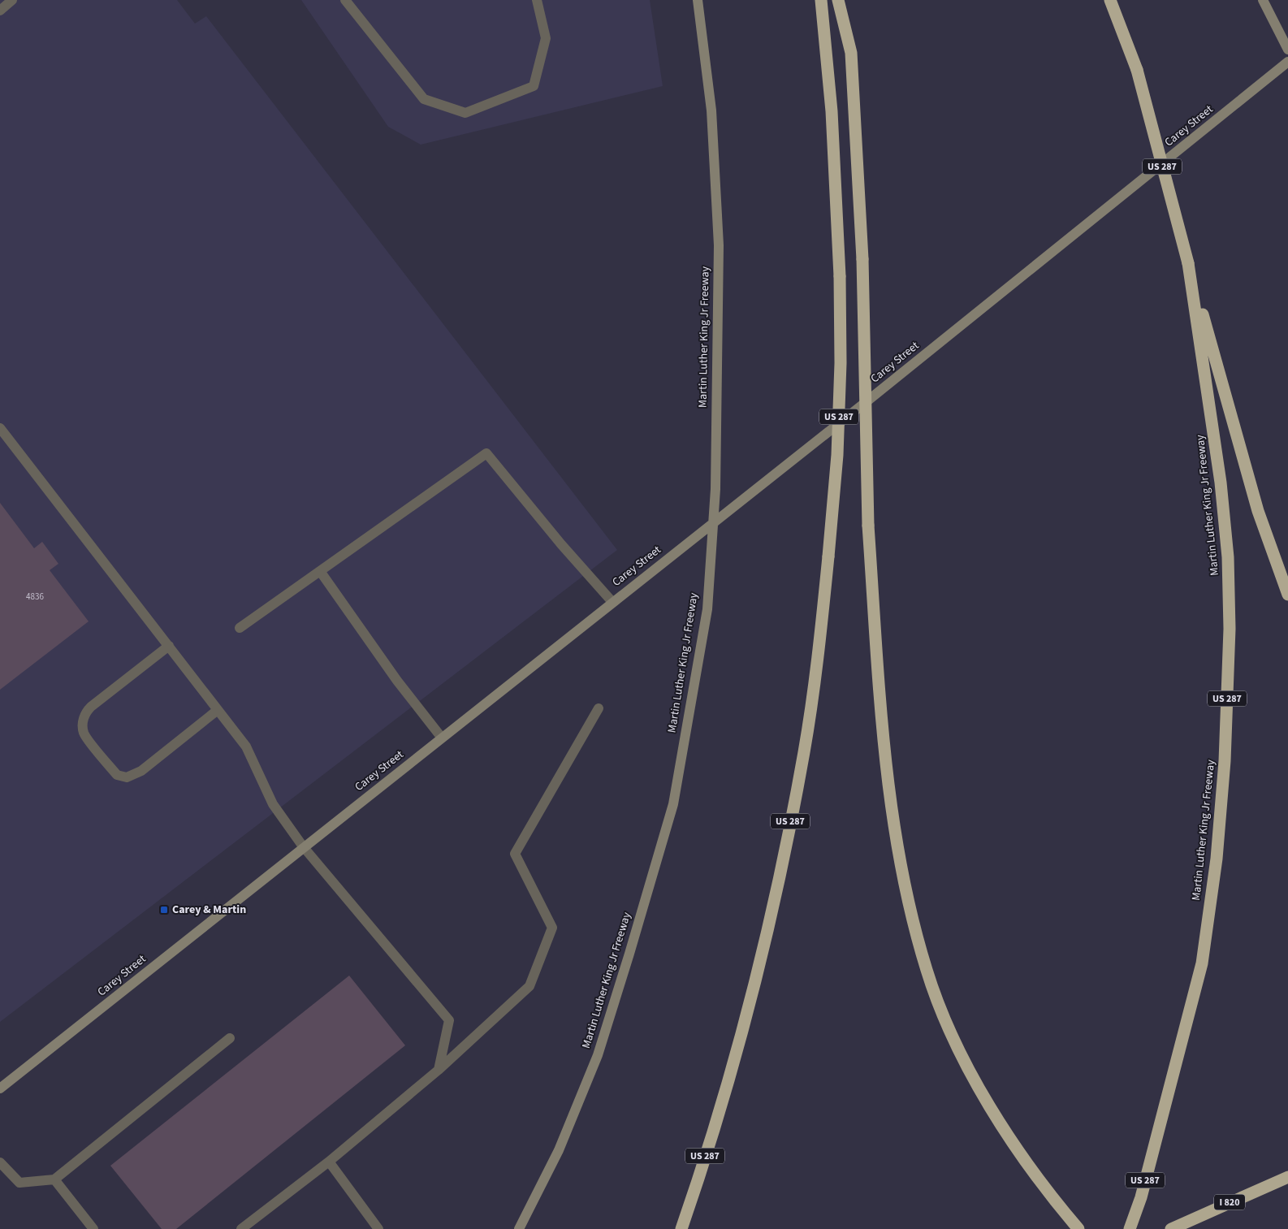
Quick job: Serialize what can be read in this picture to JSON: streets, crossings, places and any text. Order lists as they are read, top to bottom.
{
  "streets": {
    "highway": ["US 287", "Martin Luther King Jr Freeway", "I 820"],
    "street": ["Carey Street"]
  },
  "crossings": [
    ["Carey Street", "Martin Luther King Jr Freeway"]
  ],
  "places": {
    "transit": ["Carey & Martin"]
  },
  "house_numbers": ["4836"]
}
